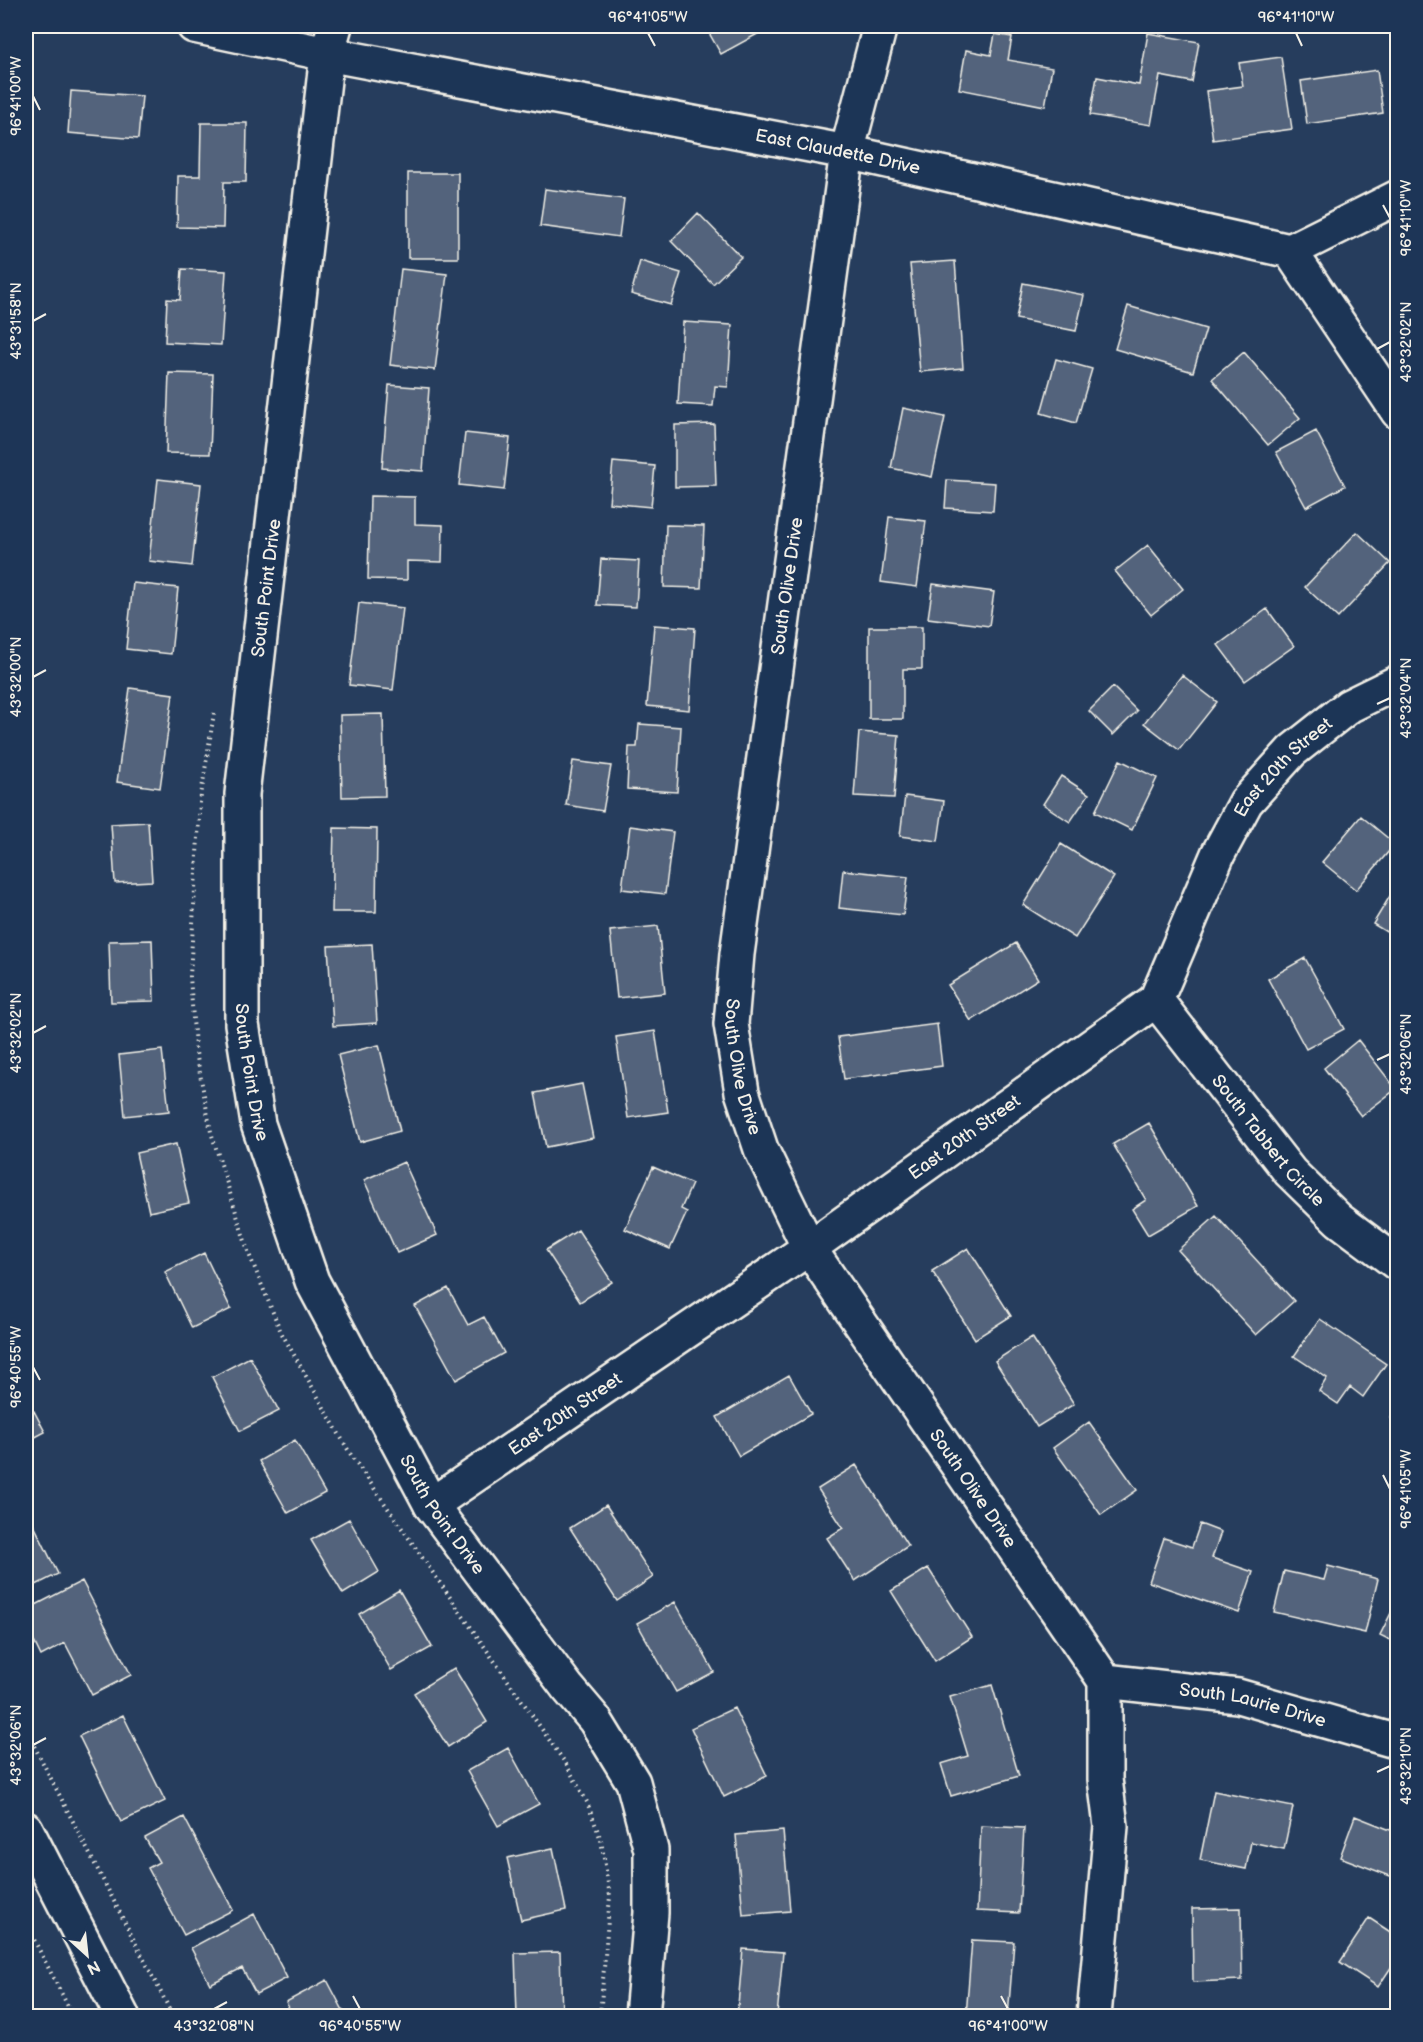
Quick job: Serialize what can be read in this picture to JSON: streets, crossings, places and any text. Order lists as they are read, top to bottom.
{
  "streets": {
    "street": [
      "East Claudette Drive",
      "South Olive Drive",
      "South Point Drive",
      "East 20th Street",
      "South Tabbert Circle",
      "South Laurie Drive"
    ]
  },
  "crossings": [
    ["East Claudette Drive", "South Olive Drive"],
    ["East Claudette Drive", "South Point Drive"],
    ["South Olive Drive", "East 20th Street"],
    ["South Olive Drive", "South Laurie Drive"],
    ["South Point Drive", "East 20th Street"],
    ["East 20th Street", "South Tabbert Circle"]
  ],
  "north": "bottom right",
  "coordinates": [
    "96°41'05\"W",
    "96°41'10\"W",
    "96°41'00\"W",
    "43°31'58\"N",
    "43°32'02\"N",
    "43°32'00\"N",
    "43°32'04\"N",
    "43°32'06\"N",
    "96°40'55\"W",
    "43°32'10\"N",
    "43°32'08\"N"
  ]
}
